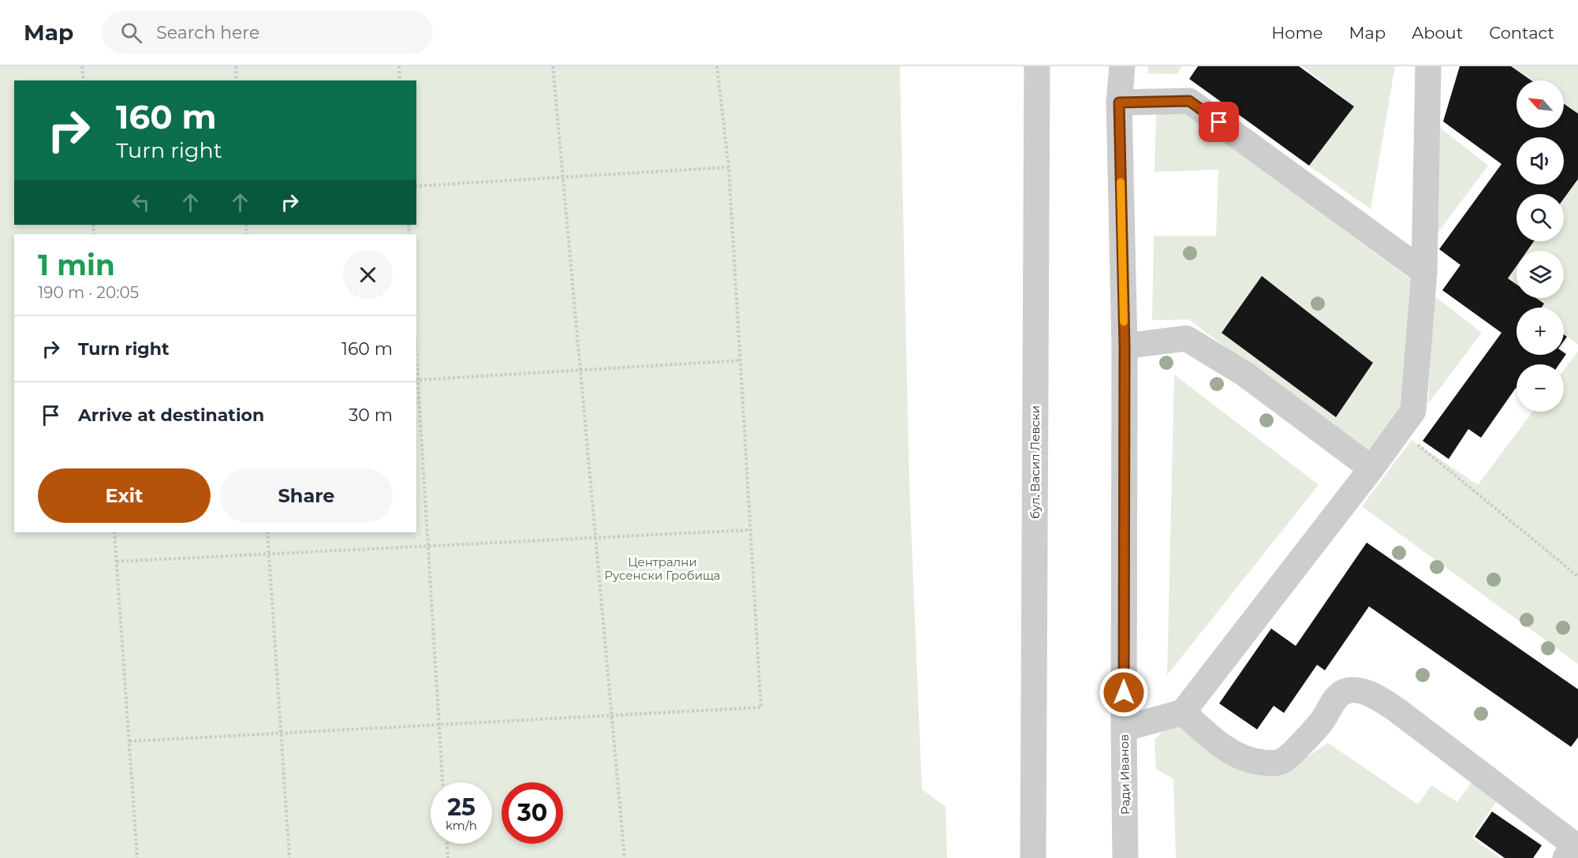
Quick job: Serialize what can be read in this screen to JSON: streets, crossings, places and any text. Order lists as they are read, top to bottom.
{
  "streets": {
    "street": ["бул. Васил Левски", "Ради Иванов"]
  },
  "parks": ["Централни Русенски Гробища"],
  "north": "top left",
  "page": {
    "header": "Map",
    "search": "Search here",
    "nav": [
      "Home",
      "Map",
      "About",
      "Contact"
    ],
    "map_buttons": ["+", "−"],
    "turn": ["160 m", "Turn right"],
    "heading": ["1 min", "190 m · 20:05"],
    "list": [
      {
        "name": "Turn right",
        "value": "160 m"
      },
      {
        "name": "Arrive at destination",
        "value": "30 m"
      }
    ],
    "buttons": ["Exit", "Share"],
    "speed": "25 km/h",
    "limit": "30"
  }
}
